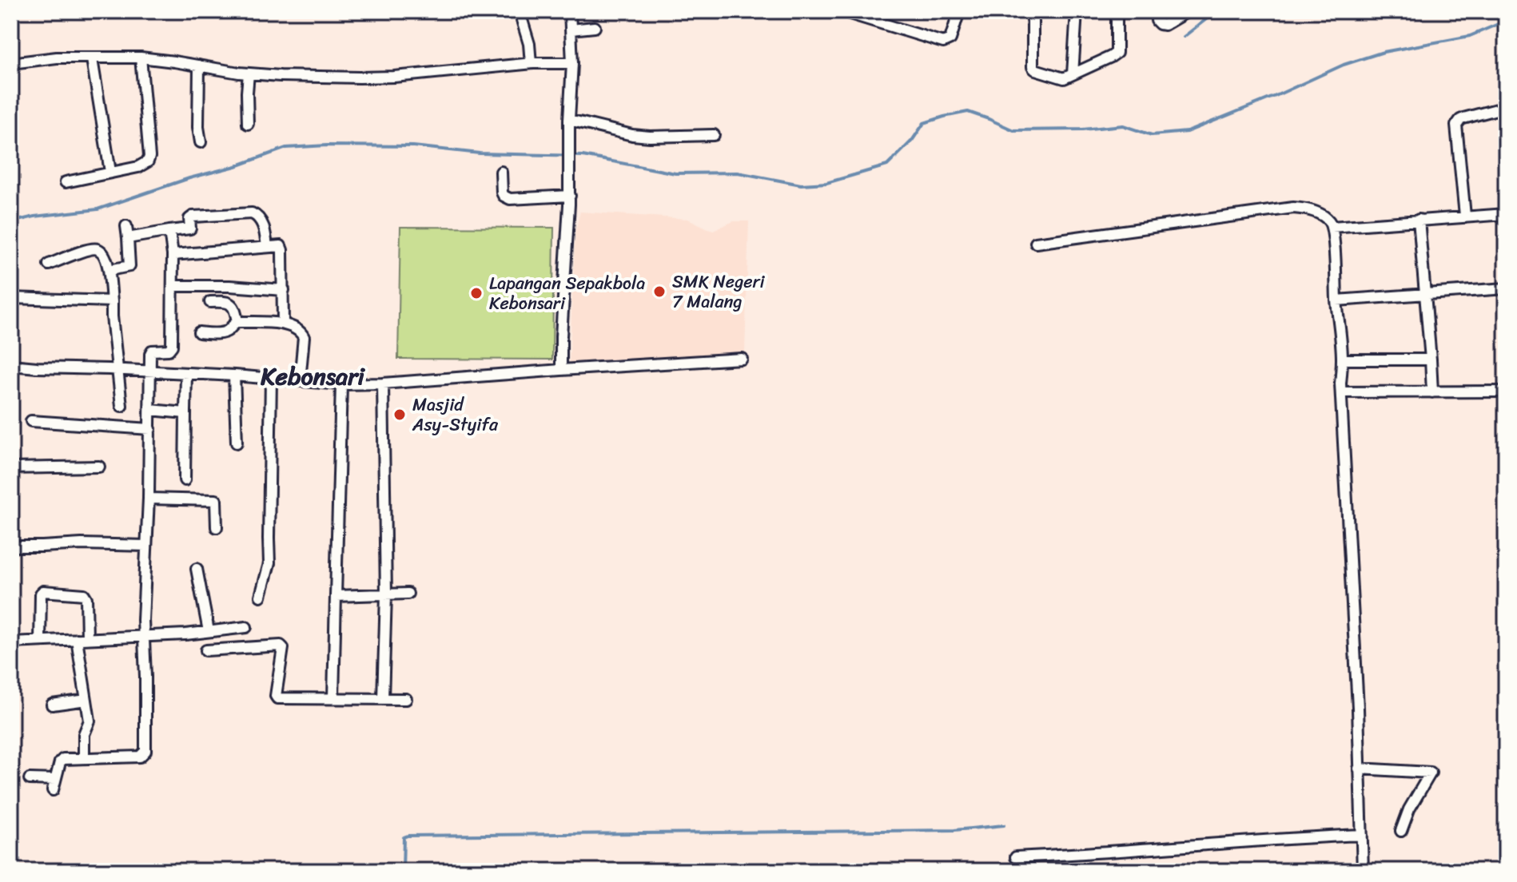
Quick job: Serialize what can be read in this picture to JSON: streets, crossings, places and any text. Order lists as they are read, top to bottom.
{
  "districts": ["Kebonsari"],
  "places": ["SMK Negeri 7 Malang", "Lapangan Sepakbola Kebonsari", "Masjid Asy-Styifa"]
}
